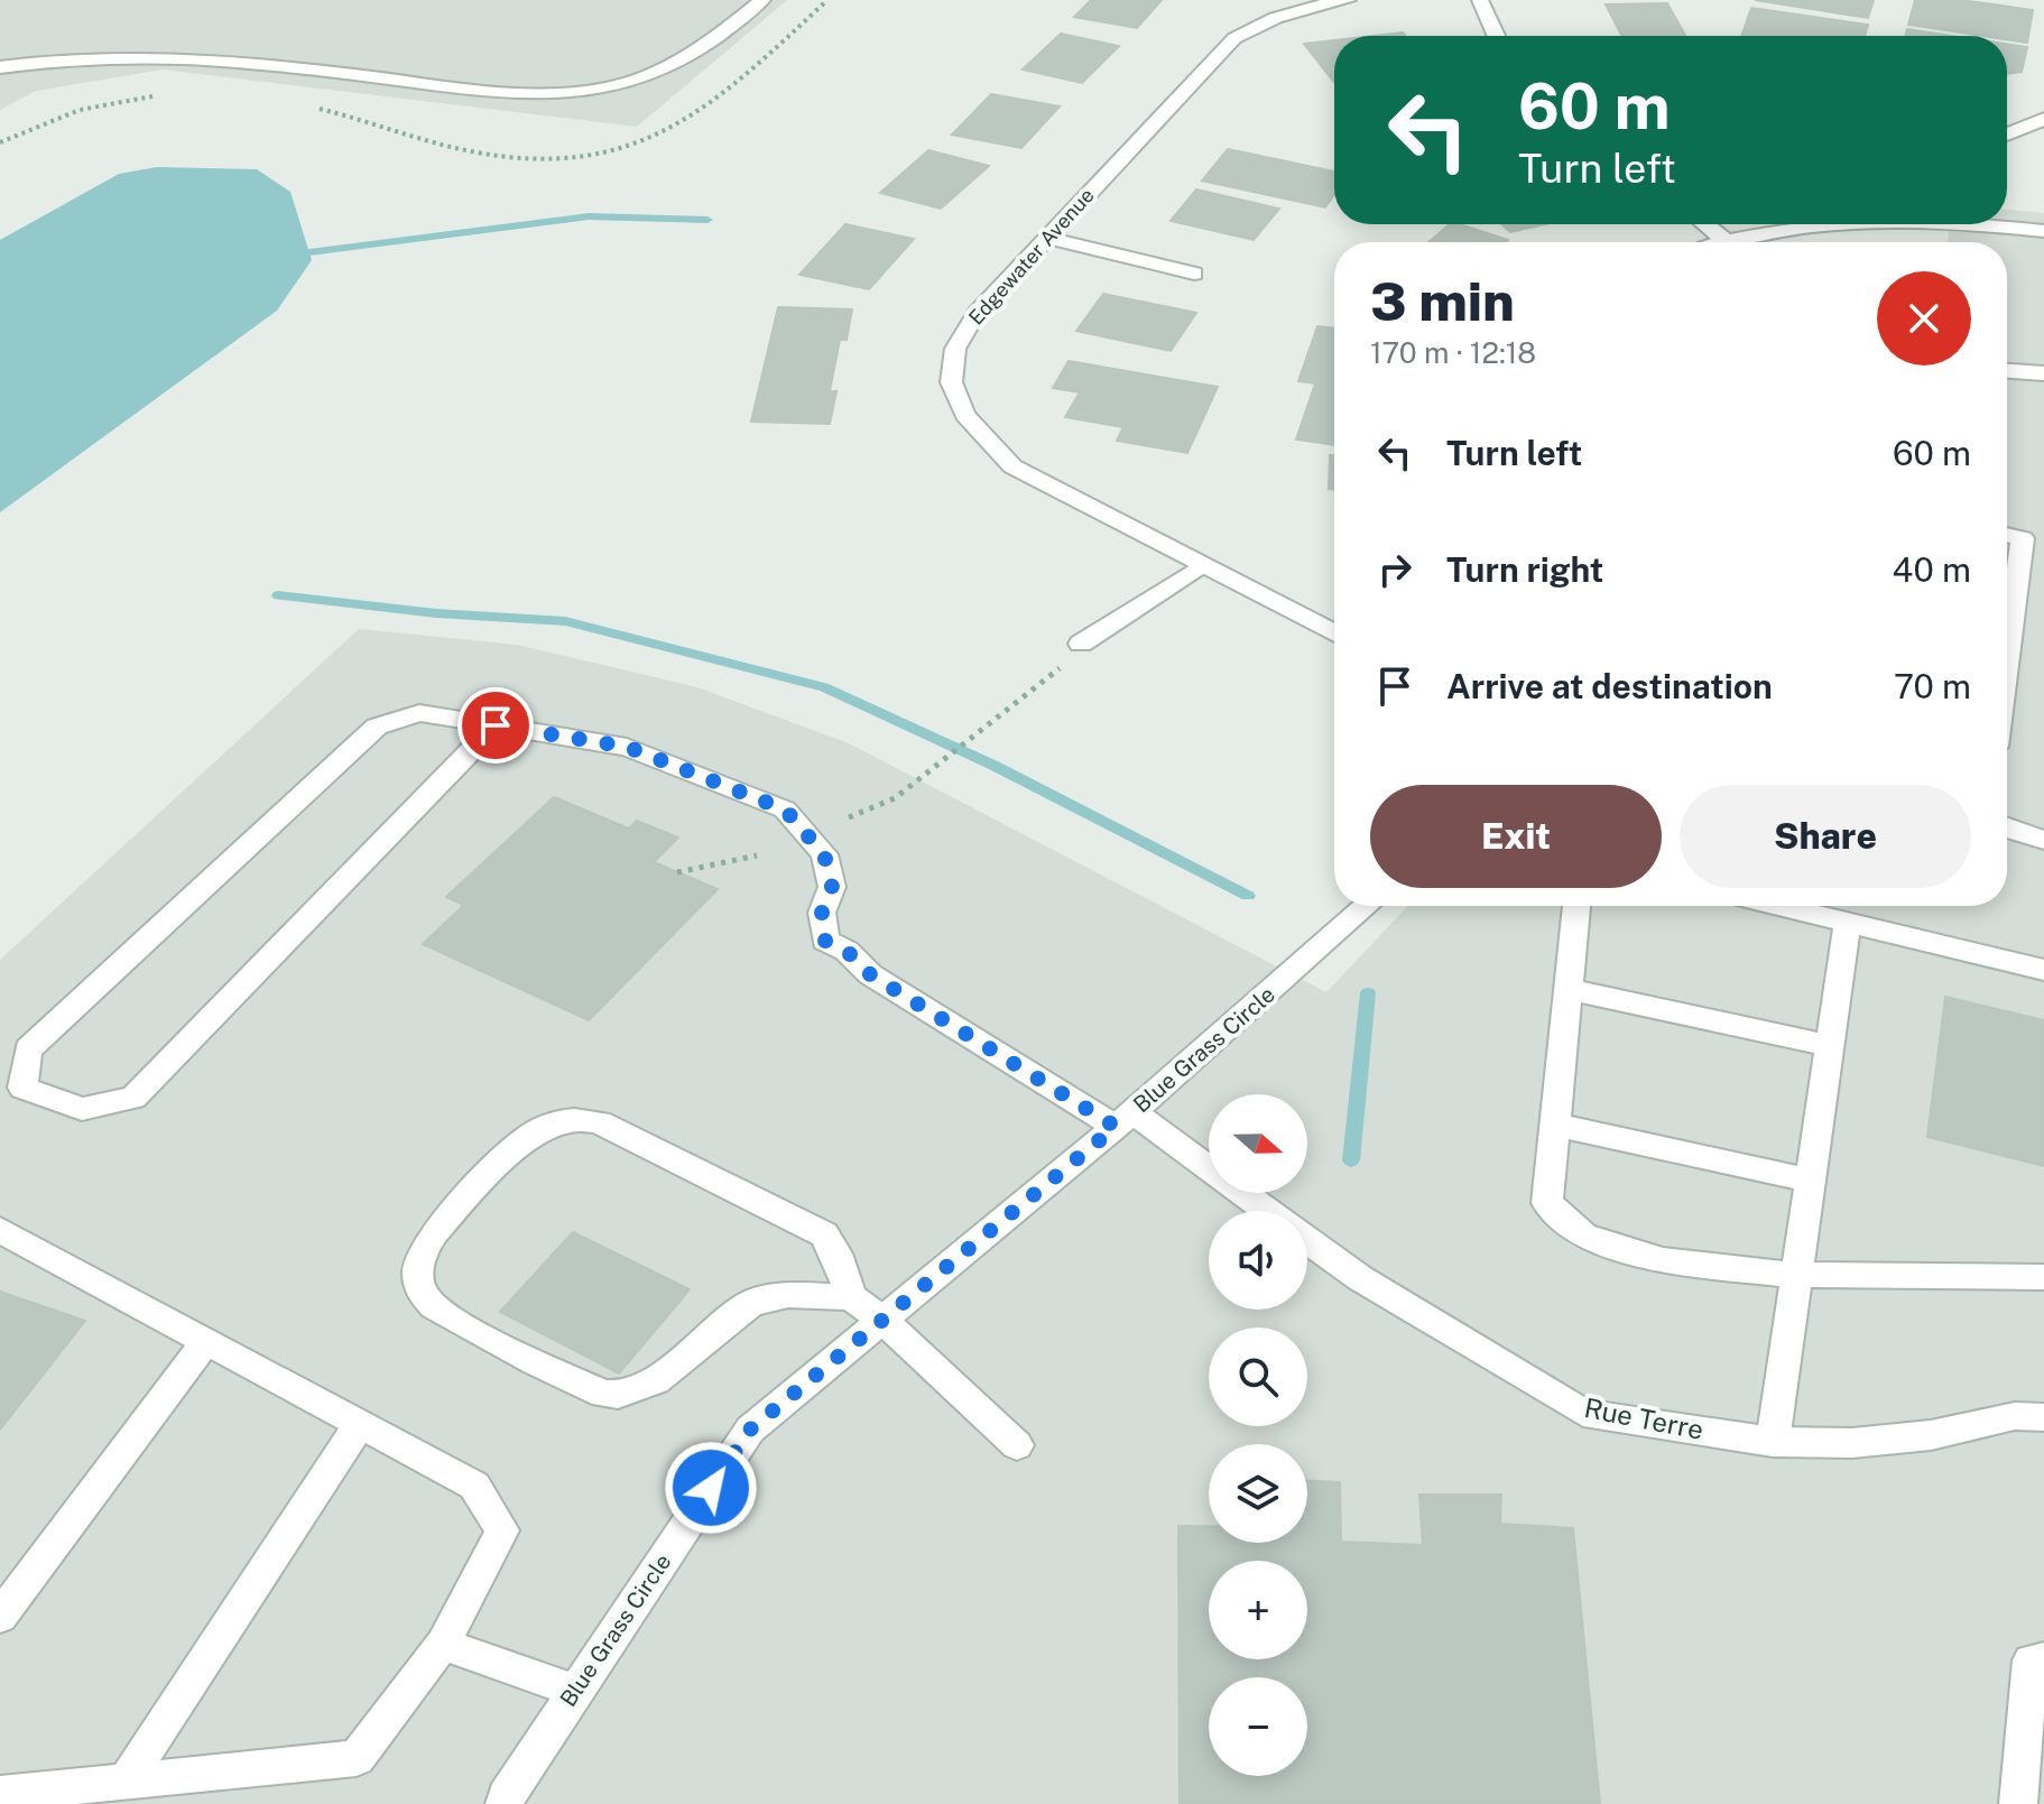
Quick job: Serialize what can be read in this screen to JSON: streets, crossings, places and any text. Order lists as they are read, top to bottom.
{
  "streets": {
    "street": ["Edgewater Avenue", "Blue Grass Circle", "Rue Terre"]
  },
  "crossings": [
    ["Blue Grass Circle", "Rue Terre"]
  ],
  "north": "right",
  "page": {
    "turn": ["60 m", "Turn left"],
    "heading": ["3 min", "170 m · 12:18"],
    "list": [
      {
        "name": "Turn left",
        "value": "60 m"
      },
      {
        "name": "Turn right",
        "value": "40 m"
      },
      {
        "name": "Arrive at destination",
        "value": "70 m"
      }
    ],
    "buttons": ["Exit", "Share"],
    "map_buttons": ["+", "−"]
  }
}
